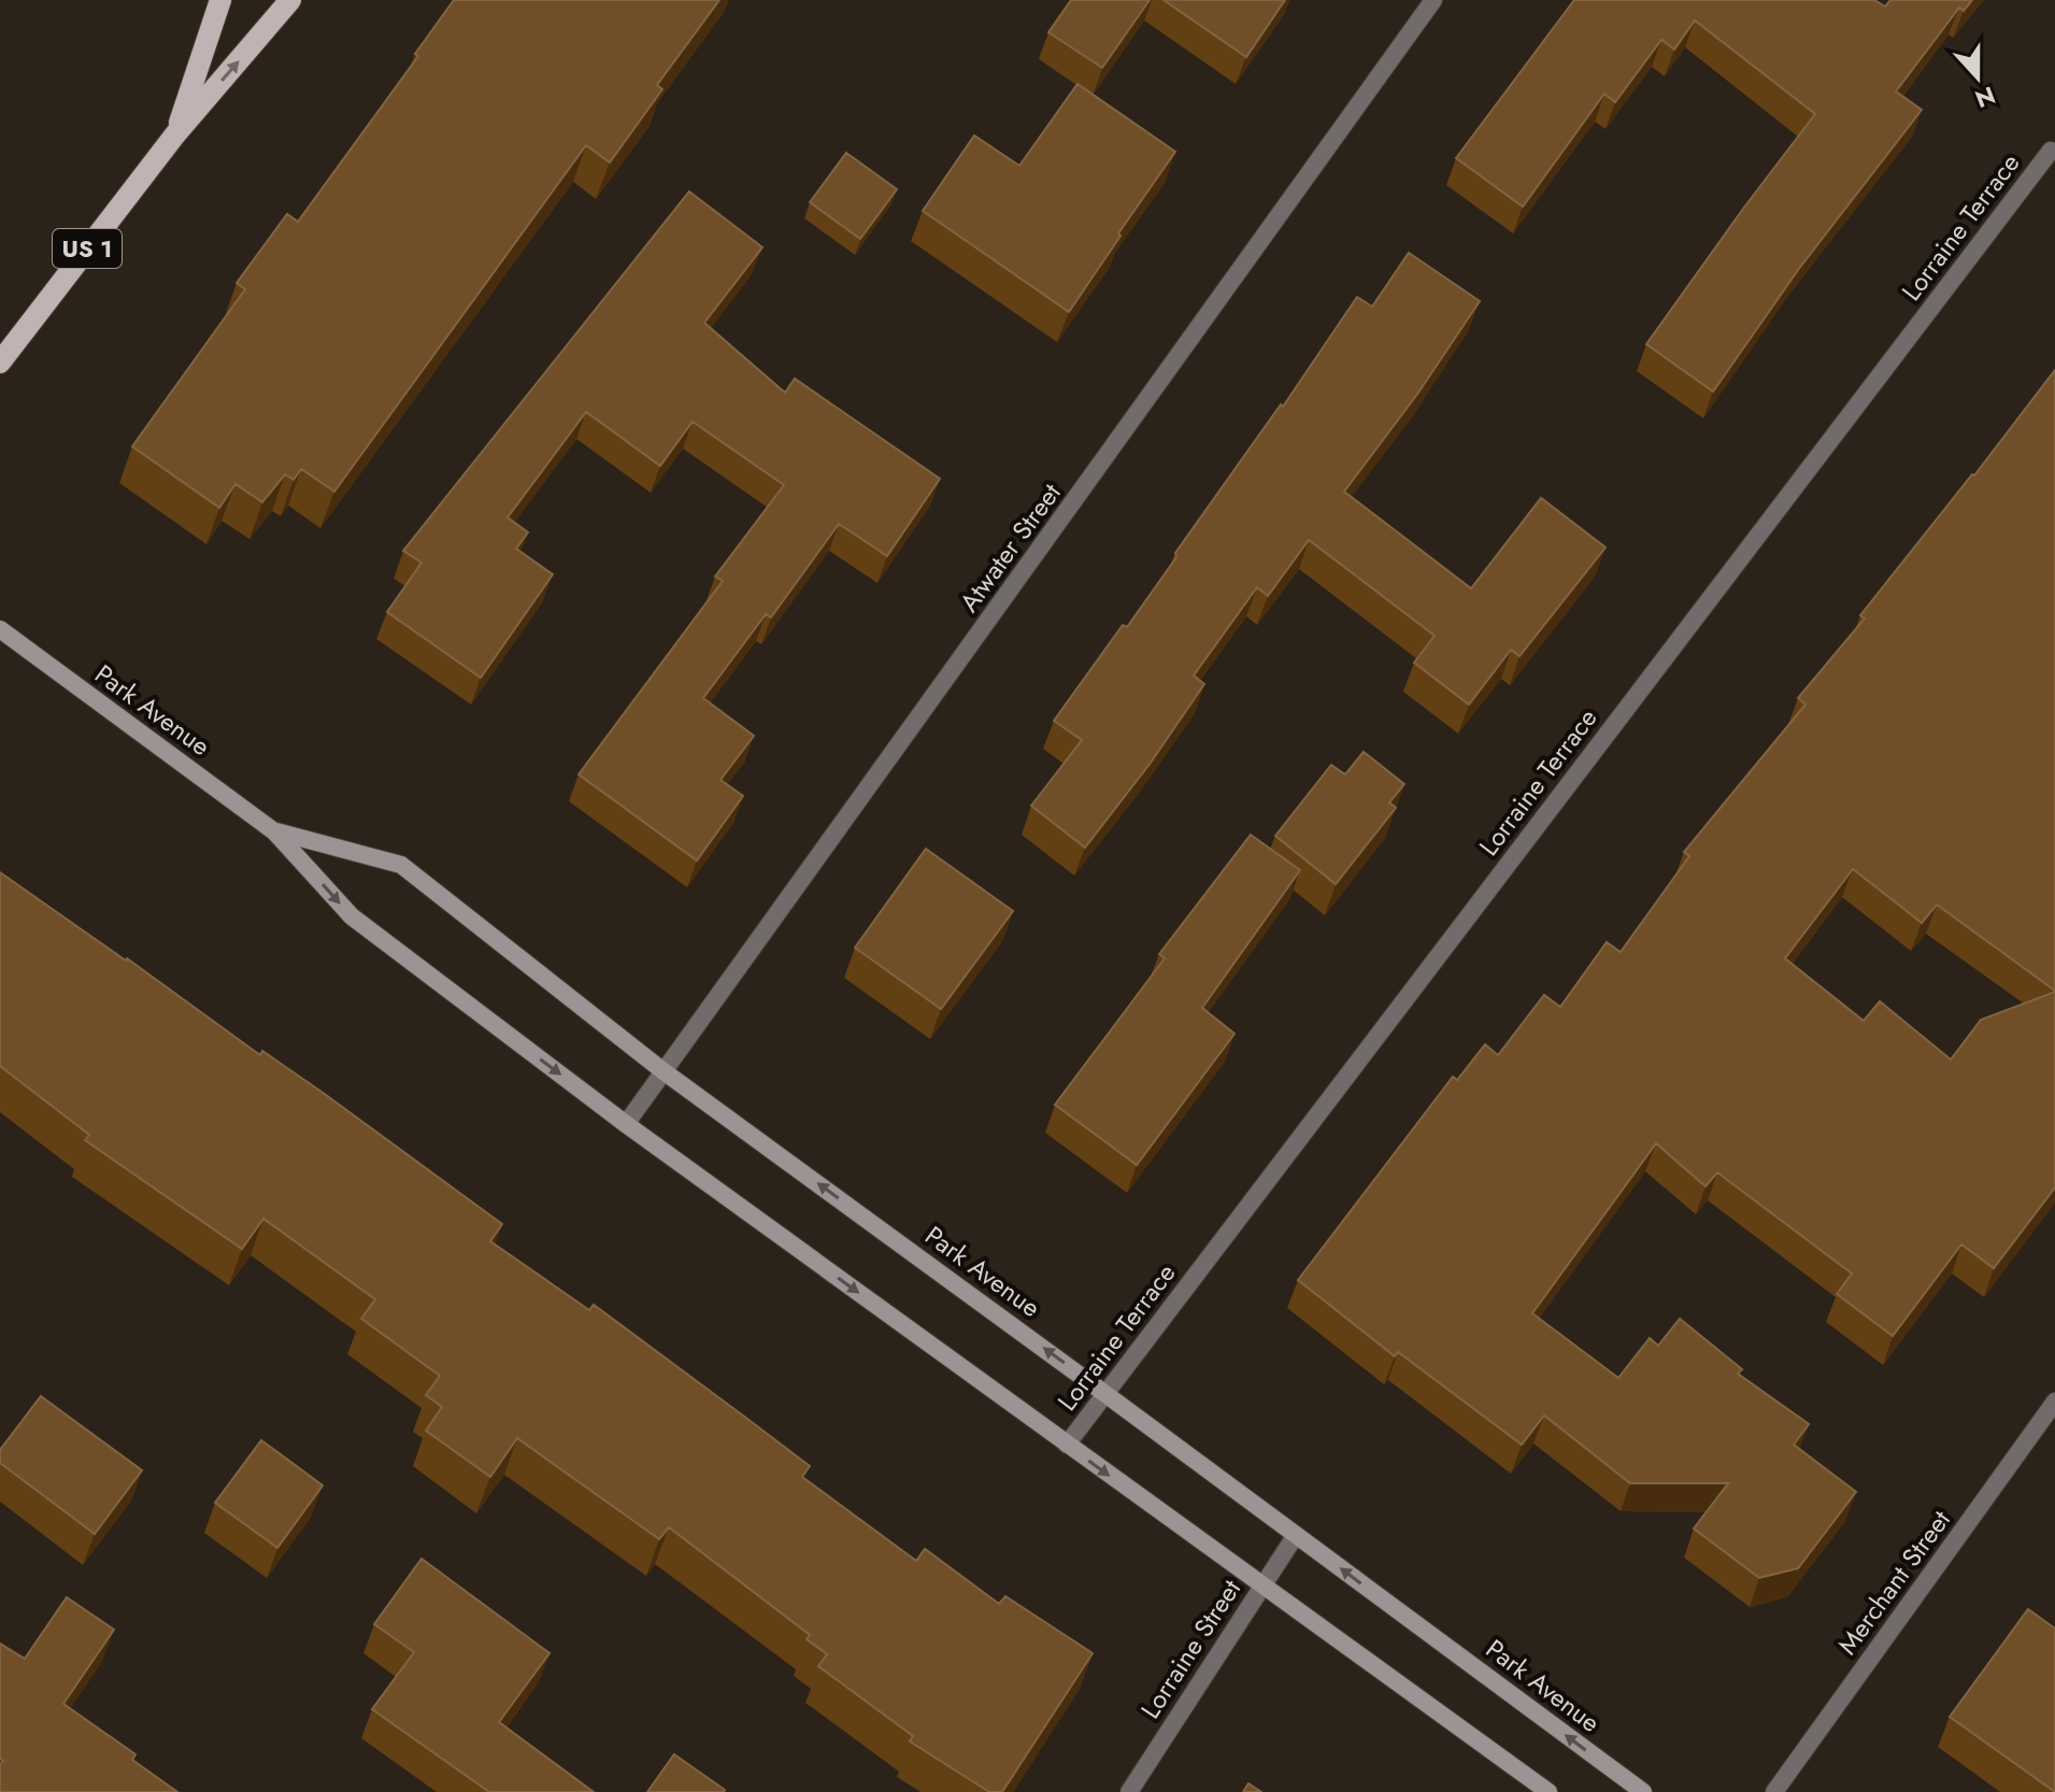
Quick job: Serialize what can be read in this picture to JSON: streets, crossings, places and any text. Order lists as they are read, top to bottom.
{
  "streets": {
    "main road": ["US 1", "Park Avenue"],
    "street": [
      "Lorraine Terrace",
      "Atwater Street",
      "Merchant Street",
      "Lorraine Street"
    ]
  },
  "crossings": [
    ["Lorraine Terrace", "Park Avenue"],
    ["Atwater Street", "Park Avenue"],
    ["Park Avenue", "Lorraine Street"]
  ],
  "north": "bottom"
}
